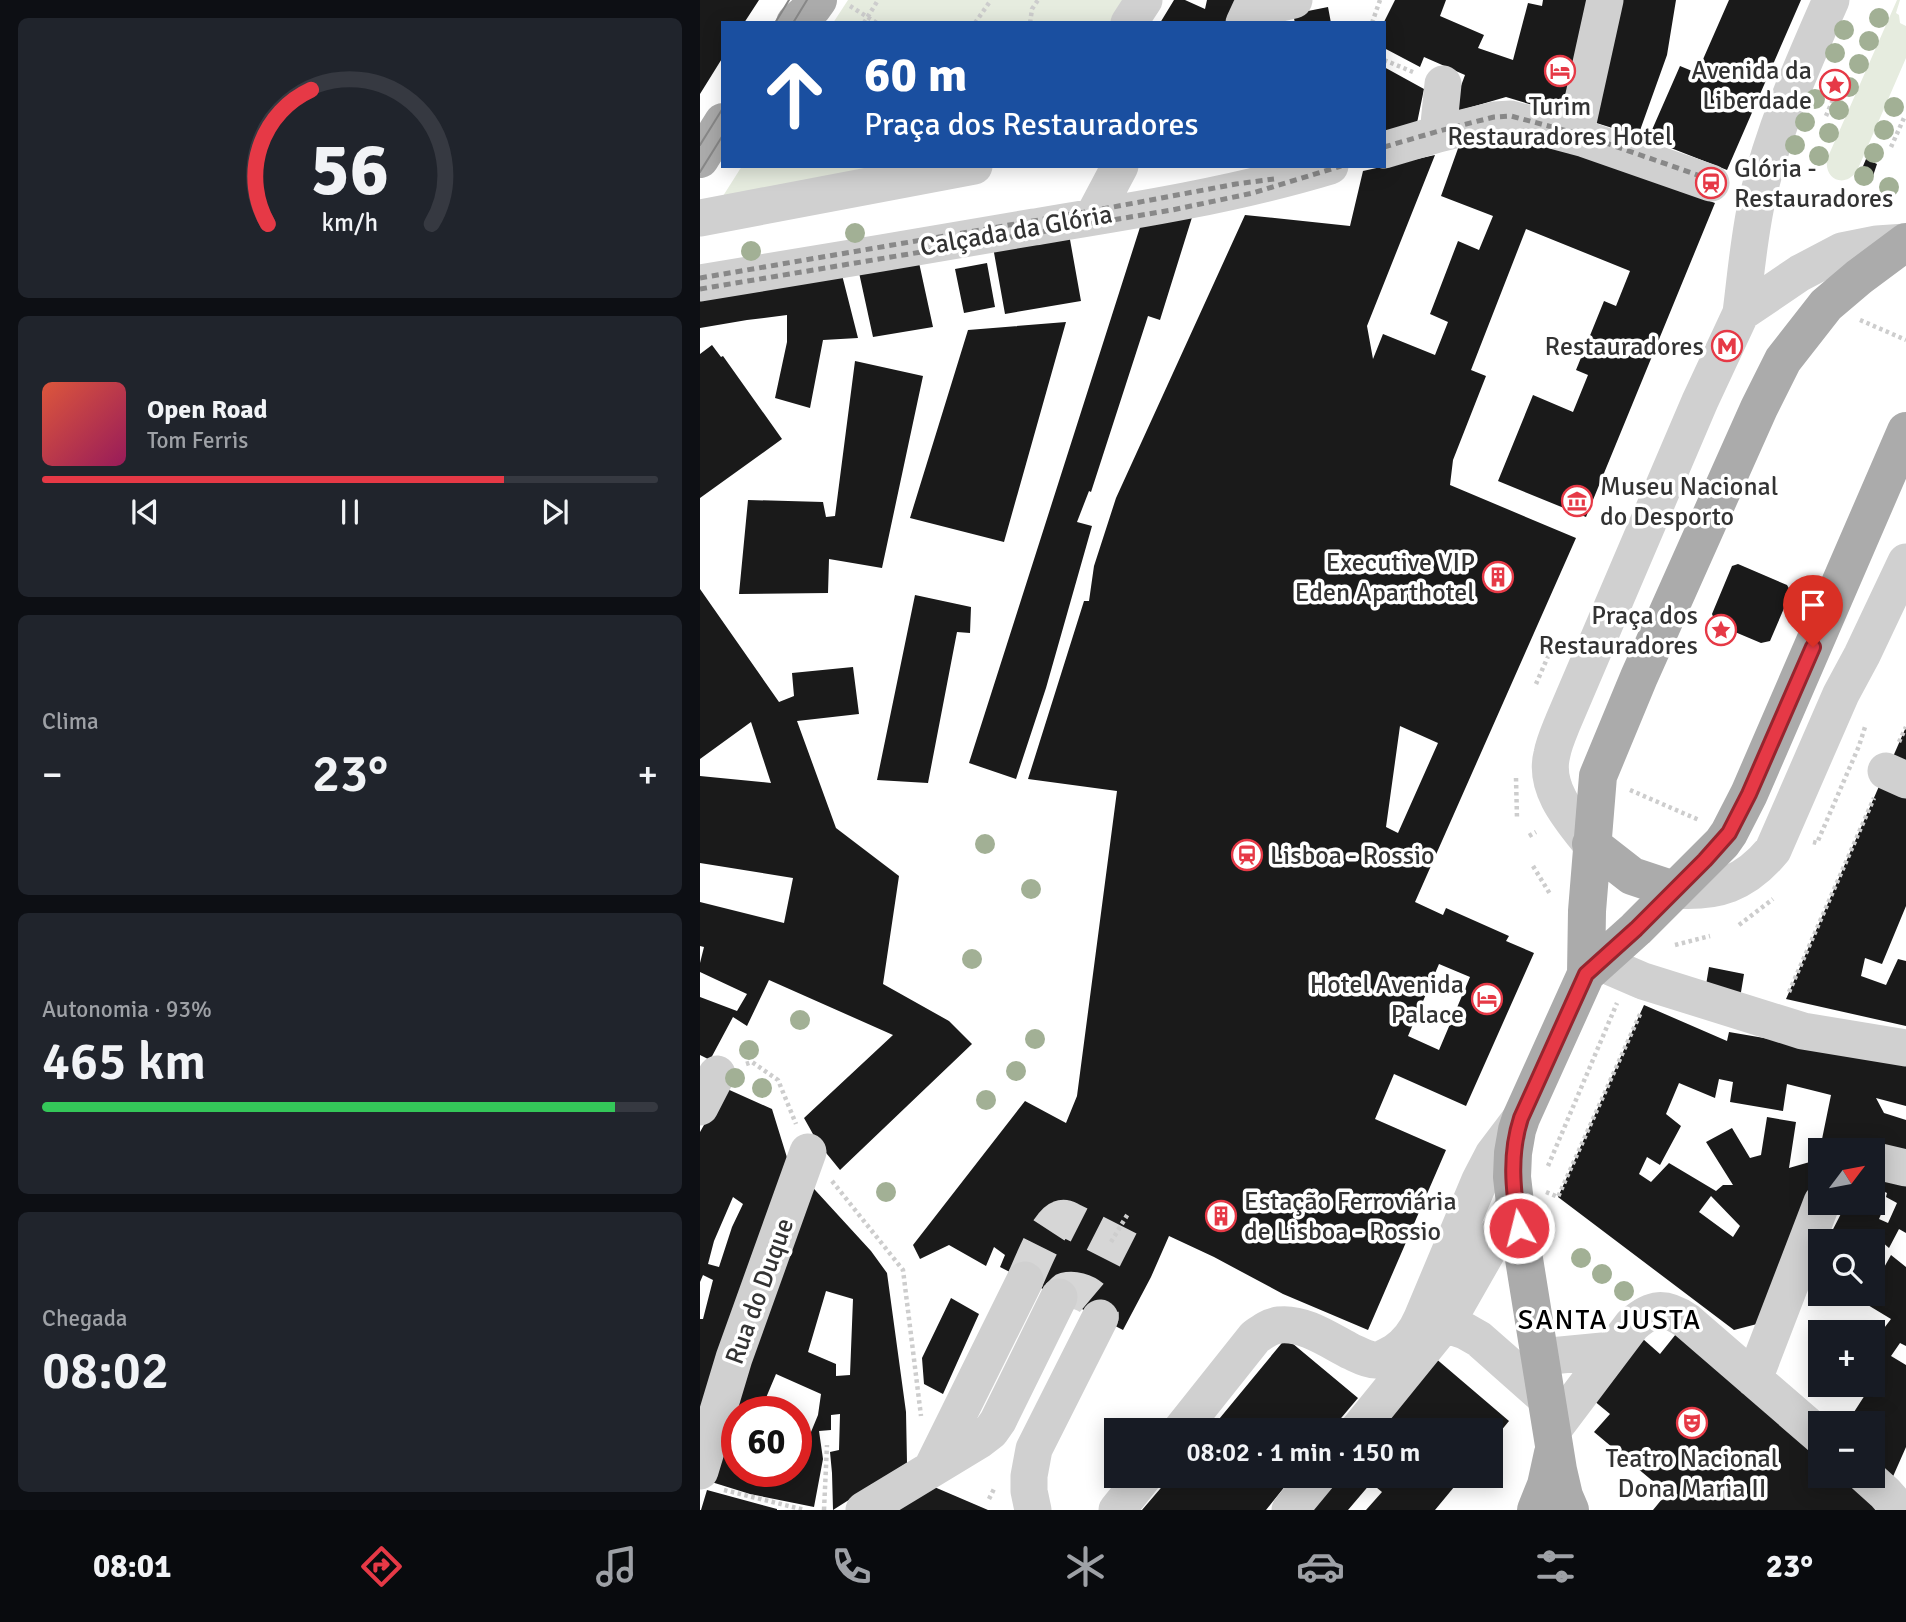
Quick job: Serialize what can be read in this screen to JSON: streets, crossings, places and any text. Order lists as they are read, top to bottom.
{
  "streets": {
    "street": ["Calçada da Glória", "Rua do Duque"]
  },
  "districts": ["SANTA JUSTA"],
  "places": {
    "hotel": ["Turim Restauradores Hotel", "Hotel Avenida Palace"],
    "place": ["Avenida da Liberdade", "Praça dos Restauradores"],
    "station": ["Glória - Restauradores", "Lisboa - Rossio"],
    "metro station": ["Restauradores"],
    "museum": ["Museu Nacional do Desporto"],
    "building": ["Executive VIP Eden Aparthotel", "Estação Ferroviária de Lisboa - Rossio"],
    "theatre": ["Teatro Nacional Dona Maria II"]
  },
  "north": "top right",
  "page": {
    "turn": ["60 m", "Praça dos Restauradores"],
    "song": ["Open Road", "Tom Ferris"],
    "tile": [
      "Clima",
      ["Autonomia · 93%", "465 km"],
      ["Chegada", "08:02"]
    ],
    "heat": ["−", "23°", "+"],
    "map_buttons": ["+", "−"],
    "limit": "60",
    "trip": "08:02 · 1 min · 150 m",
    "tabs": ["08:01", "23°"],
    "gauge": ["56", "km/h"]
  }
}
